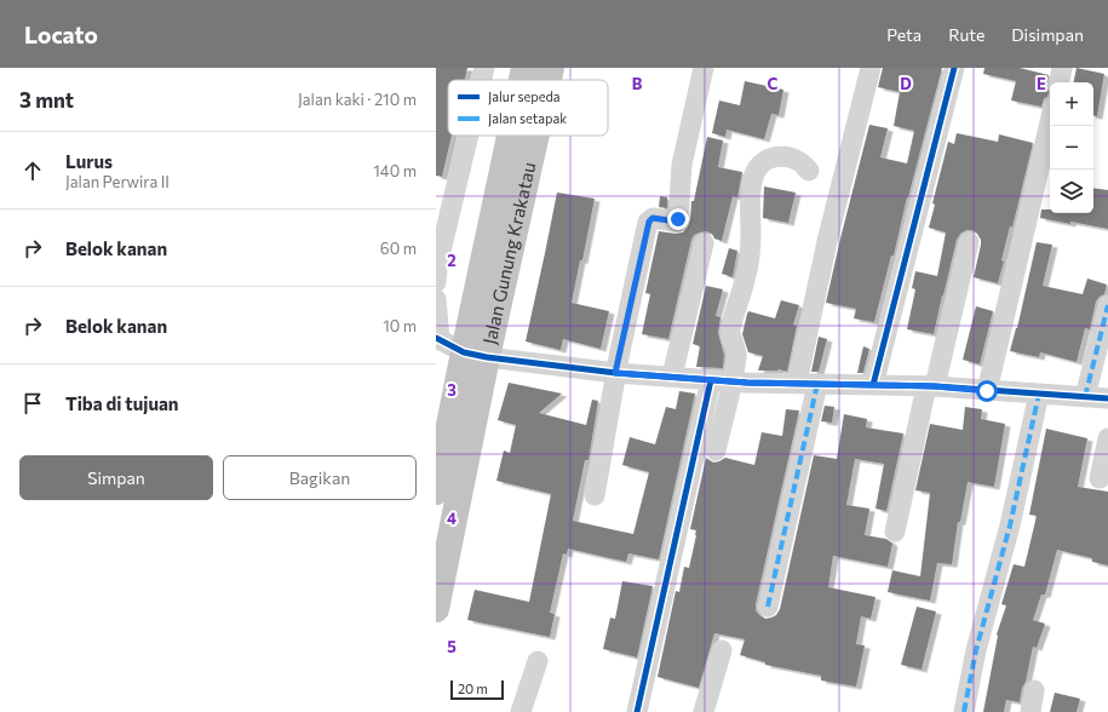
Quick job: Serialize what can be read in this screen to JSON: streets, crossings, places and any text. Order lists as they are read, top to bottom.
{
  "streets": {
    "highway": ["Jalan Gunung Krakatau"]
  },
  "legend": ["Jalur sepeda", "Jalan setapak"],
  "scale_bar": "20 m",
  "page": {
    "header": "Locato",
    "nav": ["Peta", "Rute", "Disimpan"],
    "heading": ["3 mnt", "Jalan kaki · 210 m"],
    "map_buttons": ["+", "−"],
    "list": [
      ["Lurus", "Jalan Perwira II", "140 m"],
      ["Belok kanan", "60 m"],
      ["Belok kanan", "10 m"],
      "Tiba di tujuan"
    ],
    "buttons": ["Simpan", "Bagikan"],
    "scale": "20 m"
  },
  "grid": {
    "columns": [
      "B",
      "C",
      "D",
      "E"
    ],
    "rows": [
      "2",
      "3",
      "4",
      "5"
    ]
  }
}
